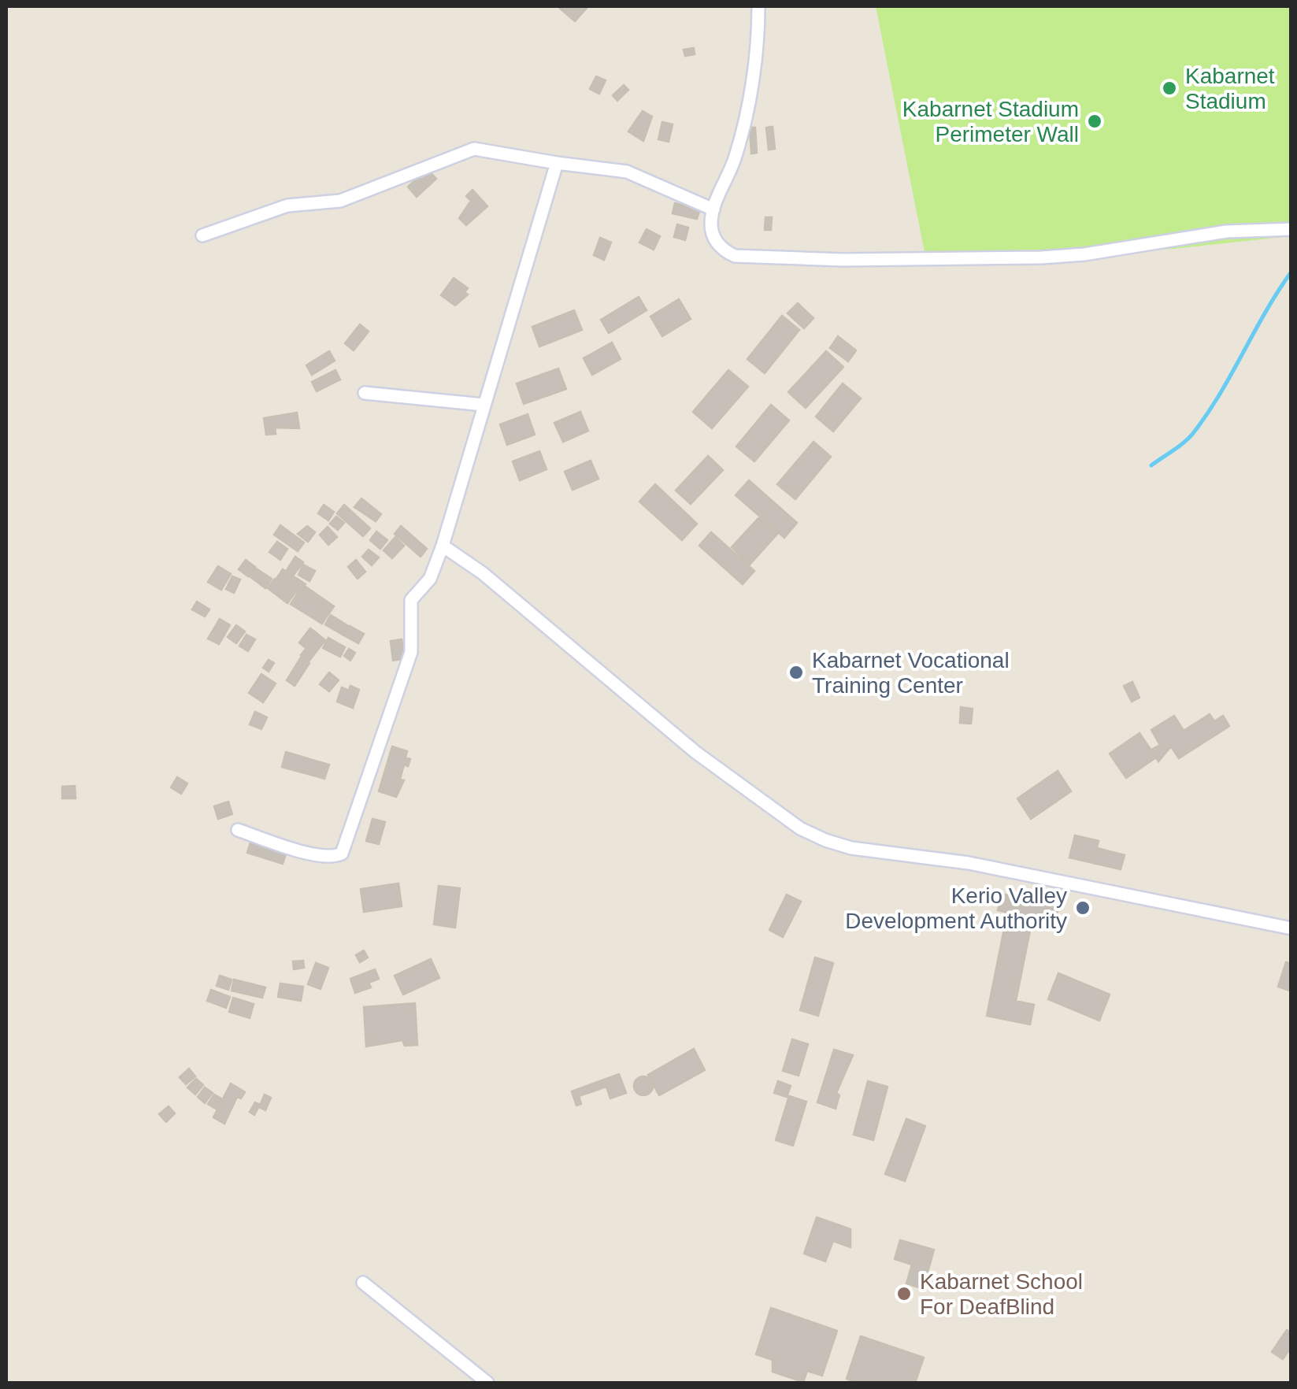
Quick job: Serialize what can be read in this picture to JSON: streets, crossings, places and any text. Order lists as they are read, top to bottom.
{
  "places": [
    "Kabarnet Stadium",
    "Kabarnet Stadium Perimeter Wall",
    "Kabarnet Vocational Training Center",
    "Kerio Valley Development Authority",
    "Kabarnet School For DeafBlind"
  ]
}
